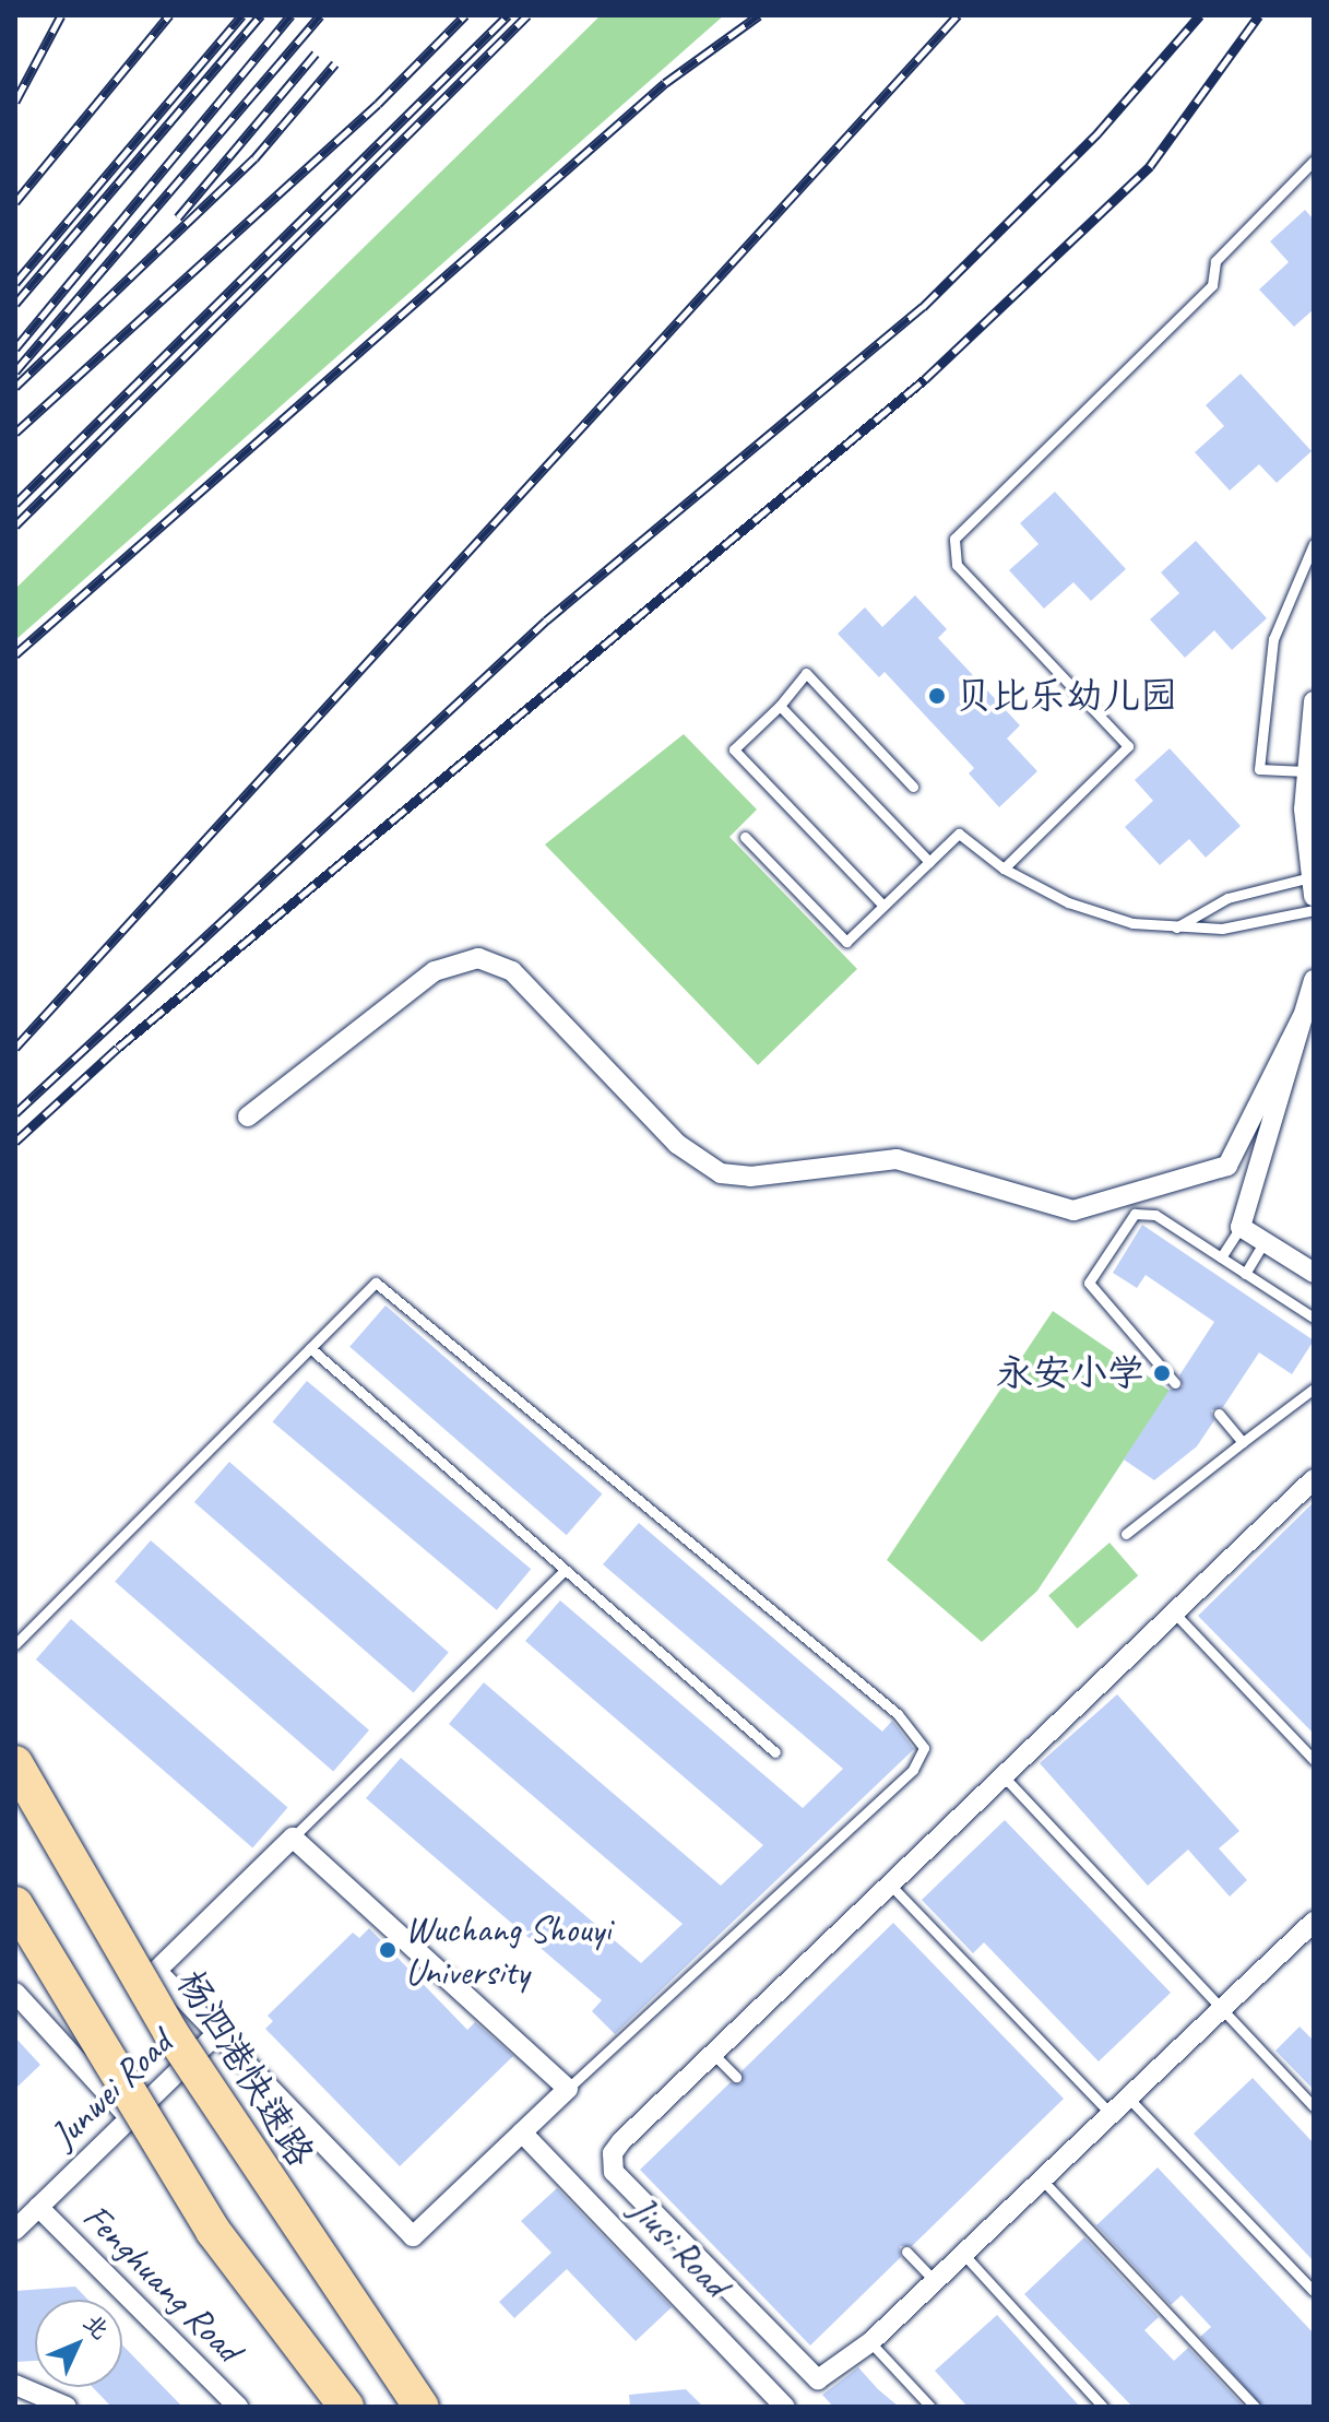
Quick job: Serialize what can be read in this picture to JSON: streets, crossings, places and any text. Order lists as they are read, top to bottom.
{
  "streets": {
    "highway": ["杨泗港快速路"],
    "street": ["Junwei Road", "Jiusi Road", "Fenghuang Road"]
  },
  "crossings": [
    ["Junwei Road", "Fenghuang Road"]
  ],
  "places": ["贝比乐幼儿园", "永安小学", "Wuchang Shouyi University"],
  "north": "top right"
}
